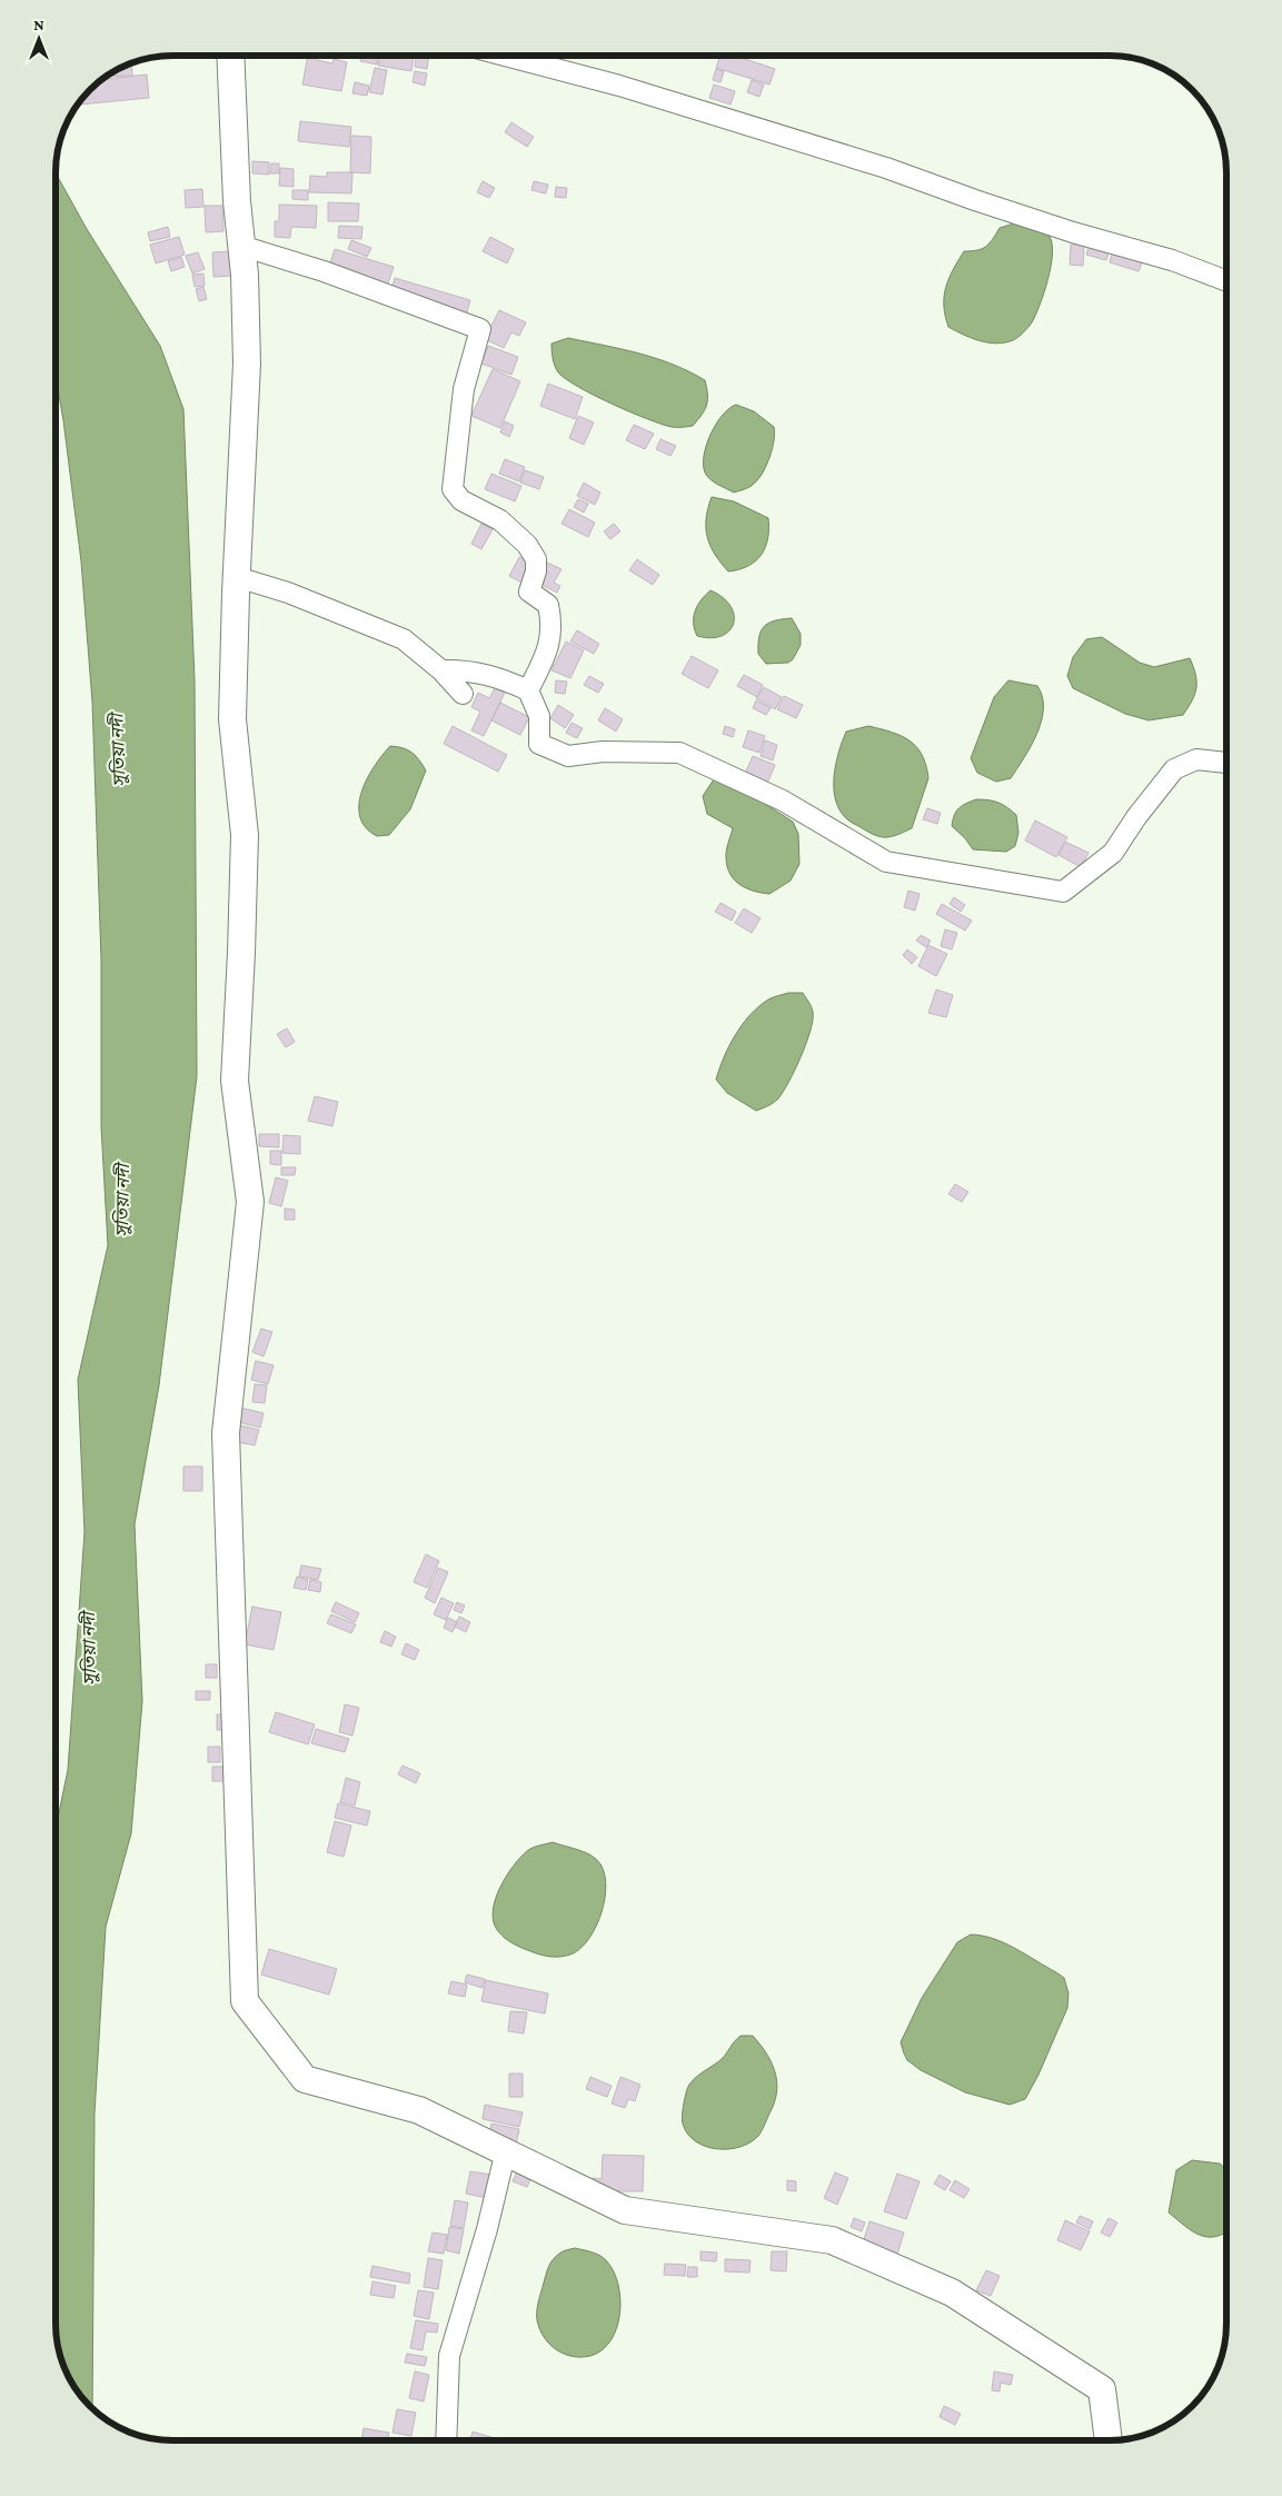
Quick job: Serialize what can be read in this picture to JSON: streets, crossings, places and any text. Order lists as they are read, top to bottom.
{
  "water": ["সুতিয়া নদী"],
  "north": "top"
}
